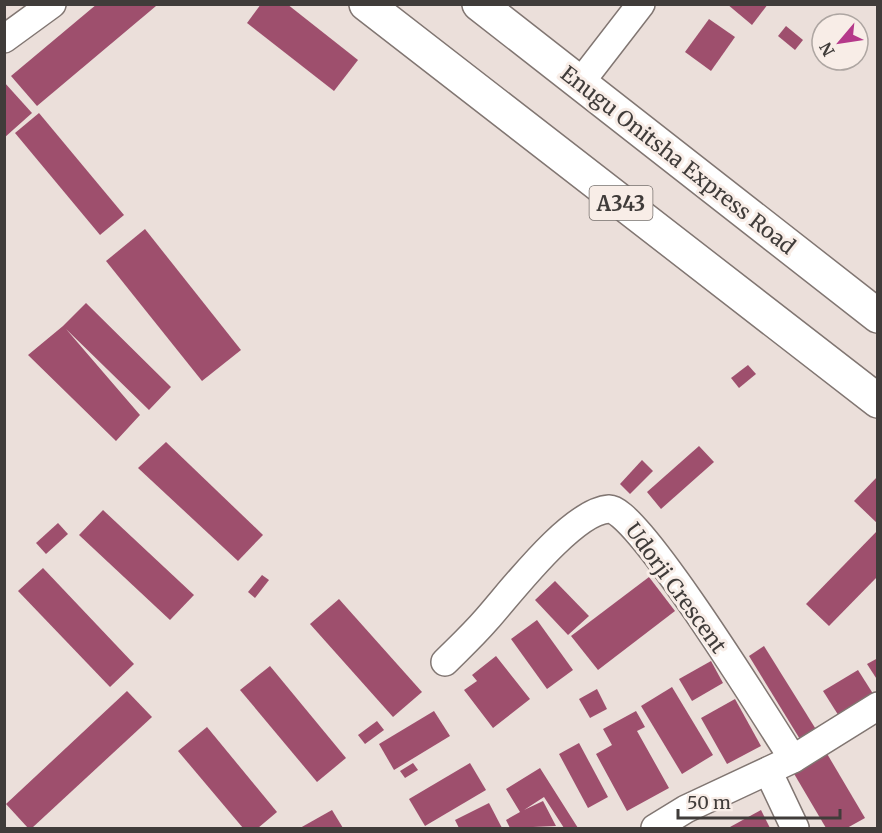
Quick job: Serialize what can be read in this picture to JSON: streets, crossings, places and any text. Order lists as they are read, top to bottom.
{
  "streets": {
    "highway": ["Enugu Onitsha Express Road", "A343"],
    "street": ["Udorji Crescent"]
  },
  "scale_bar": "50 m",
  "north": "bottom left"
}
